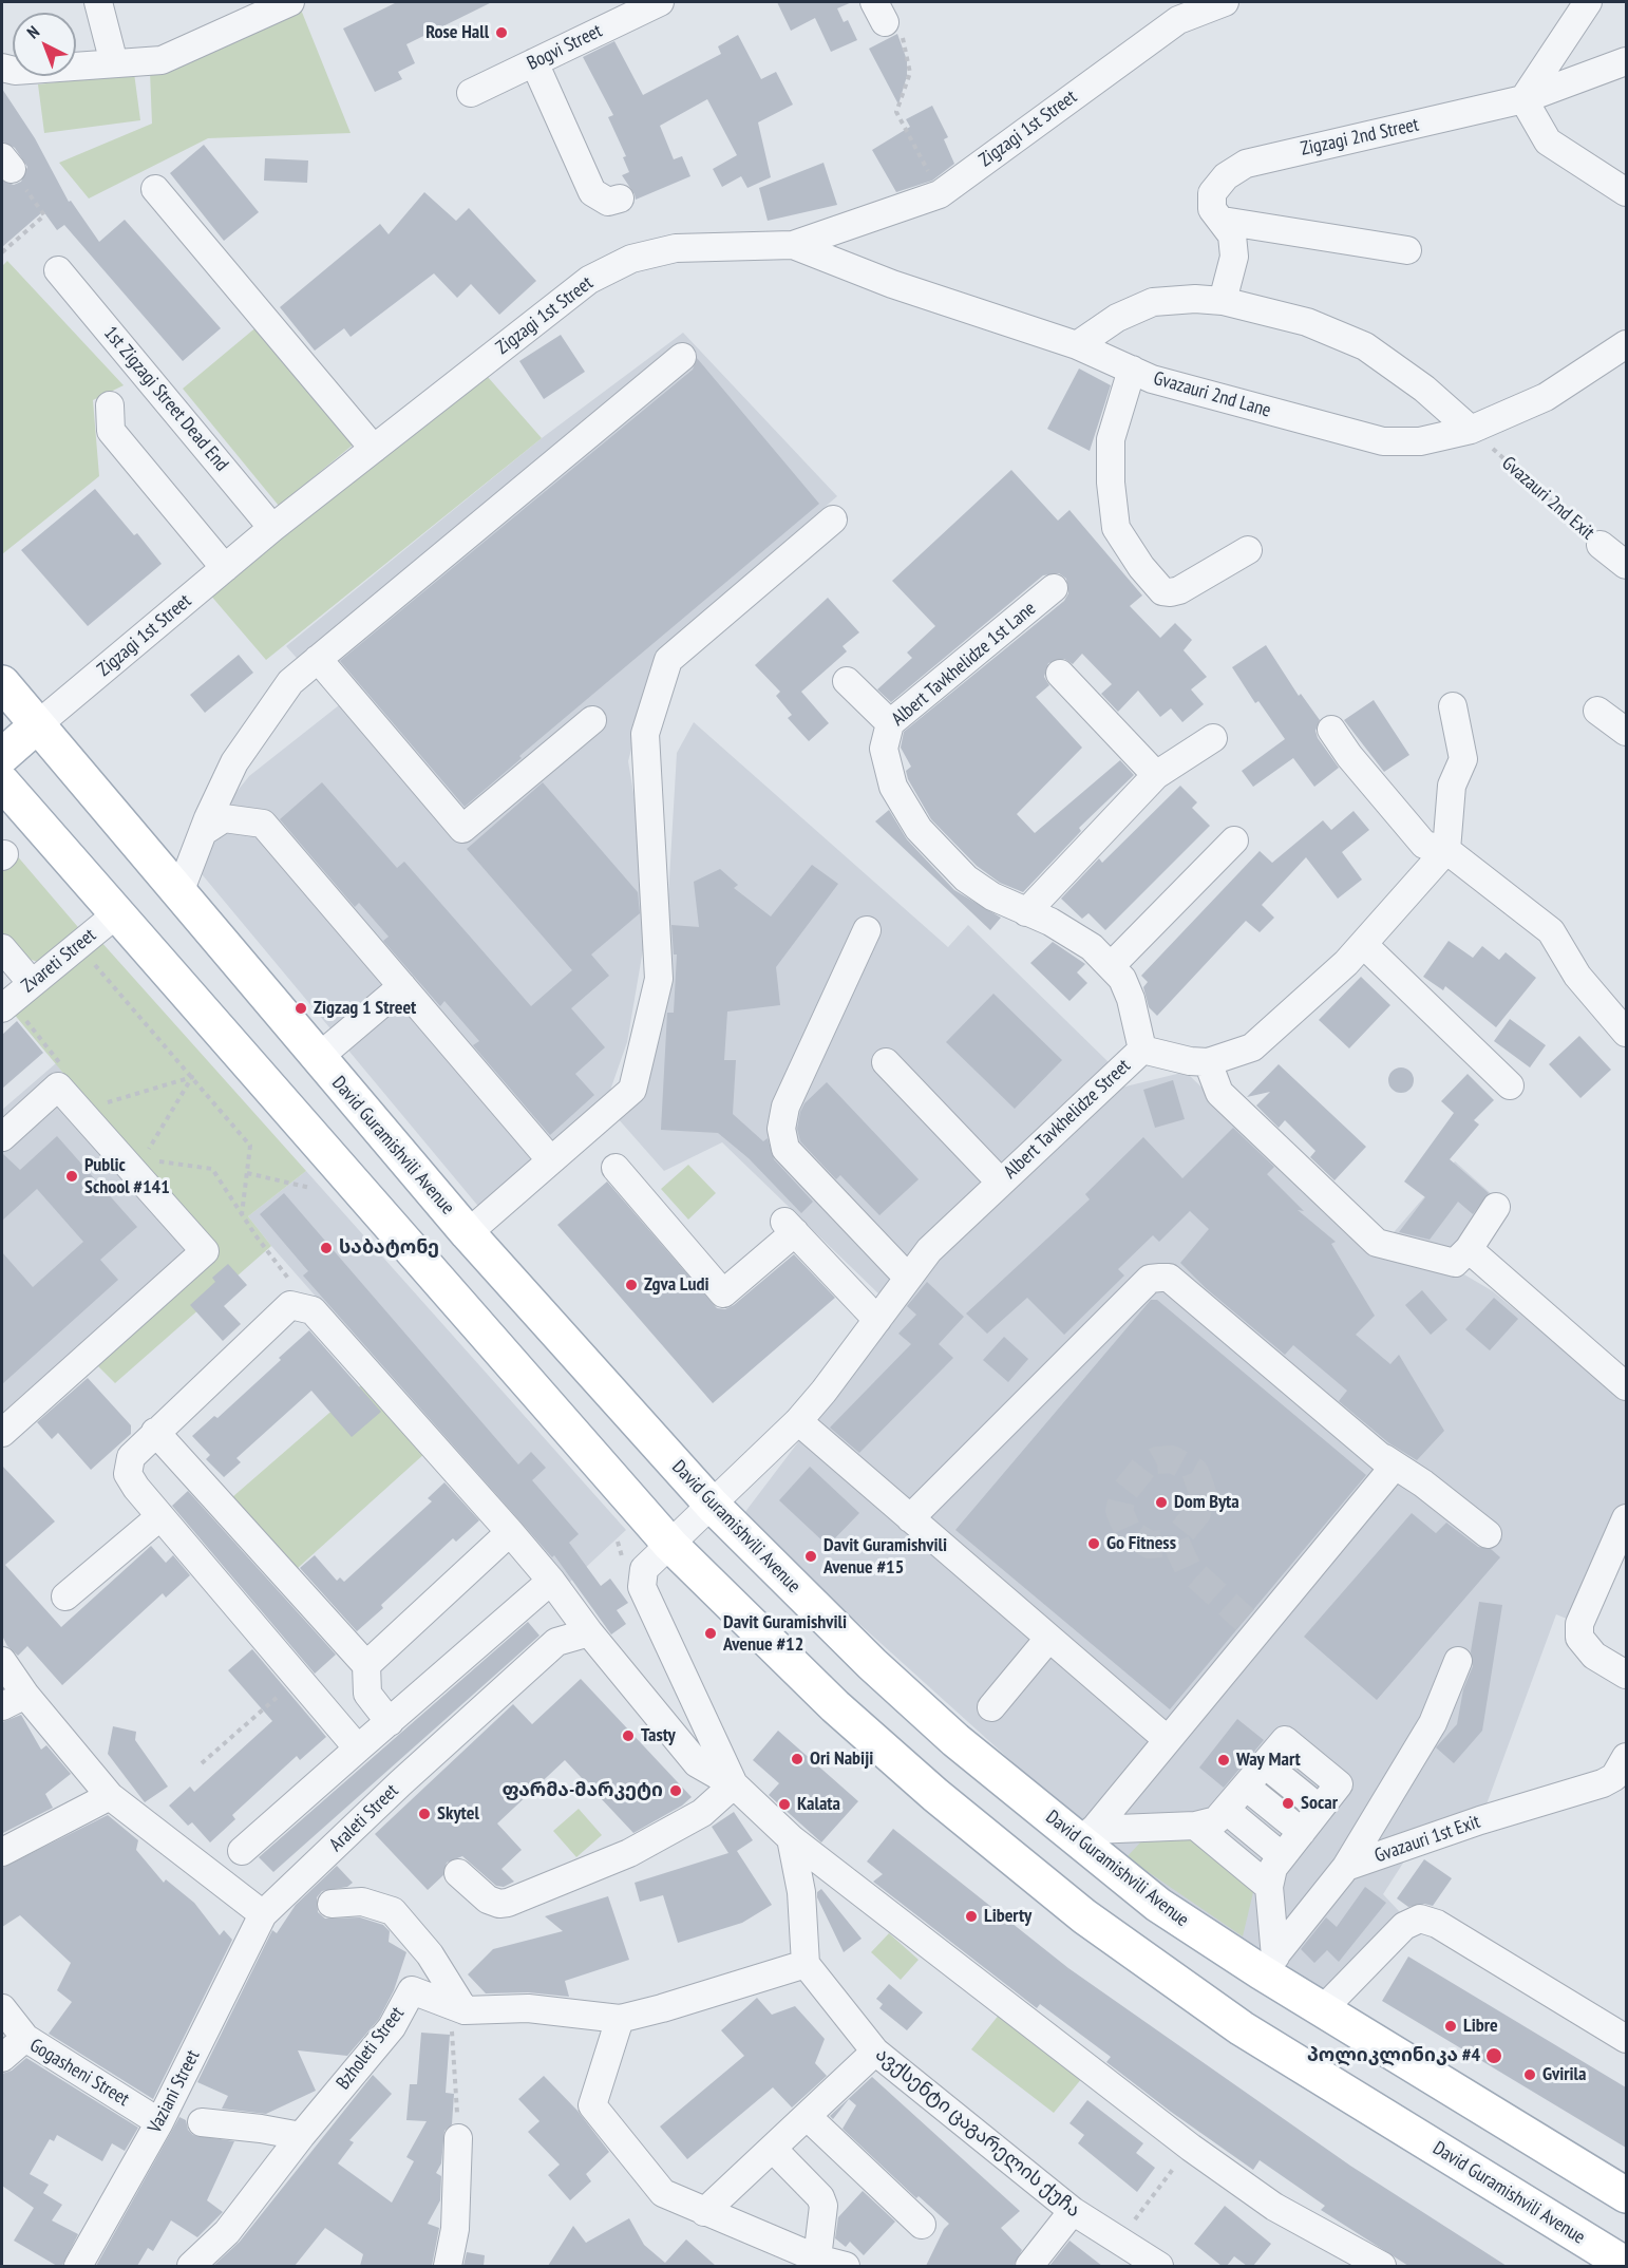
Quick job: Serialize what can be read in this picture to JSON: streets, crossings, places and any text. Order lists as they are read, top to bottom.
{
  "streets": {
    "main road": ["David Guramishvili Avenue"],
    "street": [
      "Bogvi Street",
      "Zigzagi 1st Street",
      "Zigzagi 2nd Street",
      "Gvazauri 2nd Lane",
      "1st Zigzagi Street Dead End",
      "Gvazauri 2nd Exit",
      "Albert Tavkhelidze 1st Lane",
      "Zvareti Street",
      "Albert Tavkhelidze Street",
      "Araleti Street",
      "Gvazauri 1st Exit",
      "Bzholeti Street",
      "Gogasheni Street",
      "Vaziani Street",
      "ავქსენტი ცაგარელის ქუჩა"
    ]
  },
  "crossings": [
    ["Zigzagi 1st Street", "Gvazauri 2nd Lane"],
    ["Zigzagi 1st Street", "1st Zigzagi Street Dead End"],
    ["Zigzagi 1st Street", "David Guramishvili Avenue"],
    ["Gvazauri 2nd Lane", "Gvazauri 2nd Exit"],
    ["Albert Tavkhelidze 1st Lane", "Albert Tavkhelidze Street"],
    ["Zvareti Street", "David Guramishvili Avenue"],
    ["Albert Tavkhelidze Street", "David Guramishvili Avenue"],
    ["Araleti Street", "Vaziani Street"],
    ["Gogasheni Street", "Vaziani Street"]
  ],
  "places": [
    "Rose Hall",
    "Zigzag 1 Street",
    "Public School #141",
    "საბატონე",
    "Zgva Ludi",
    "Dom Byta",
    "Go Fitness",
    "Davit Guramishvili Avenue #15",
    "Davit Guramishvili Avenue #12",
    "Tasty",
    "Ori Nabiji",
    "Way Mart",
    "ფარმა-მარკეტი",
    "Socar",
    "Kalata",
    "Skytel",
    "Liberty",
    "Libre",
    "პოლიკლინიკა #4",
    "Gvirila"
  ],
  "north": "top left"
}
